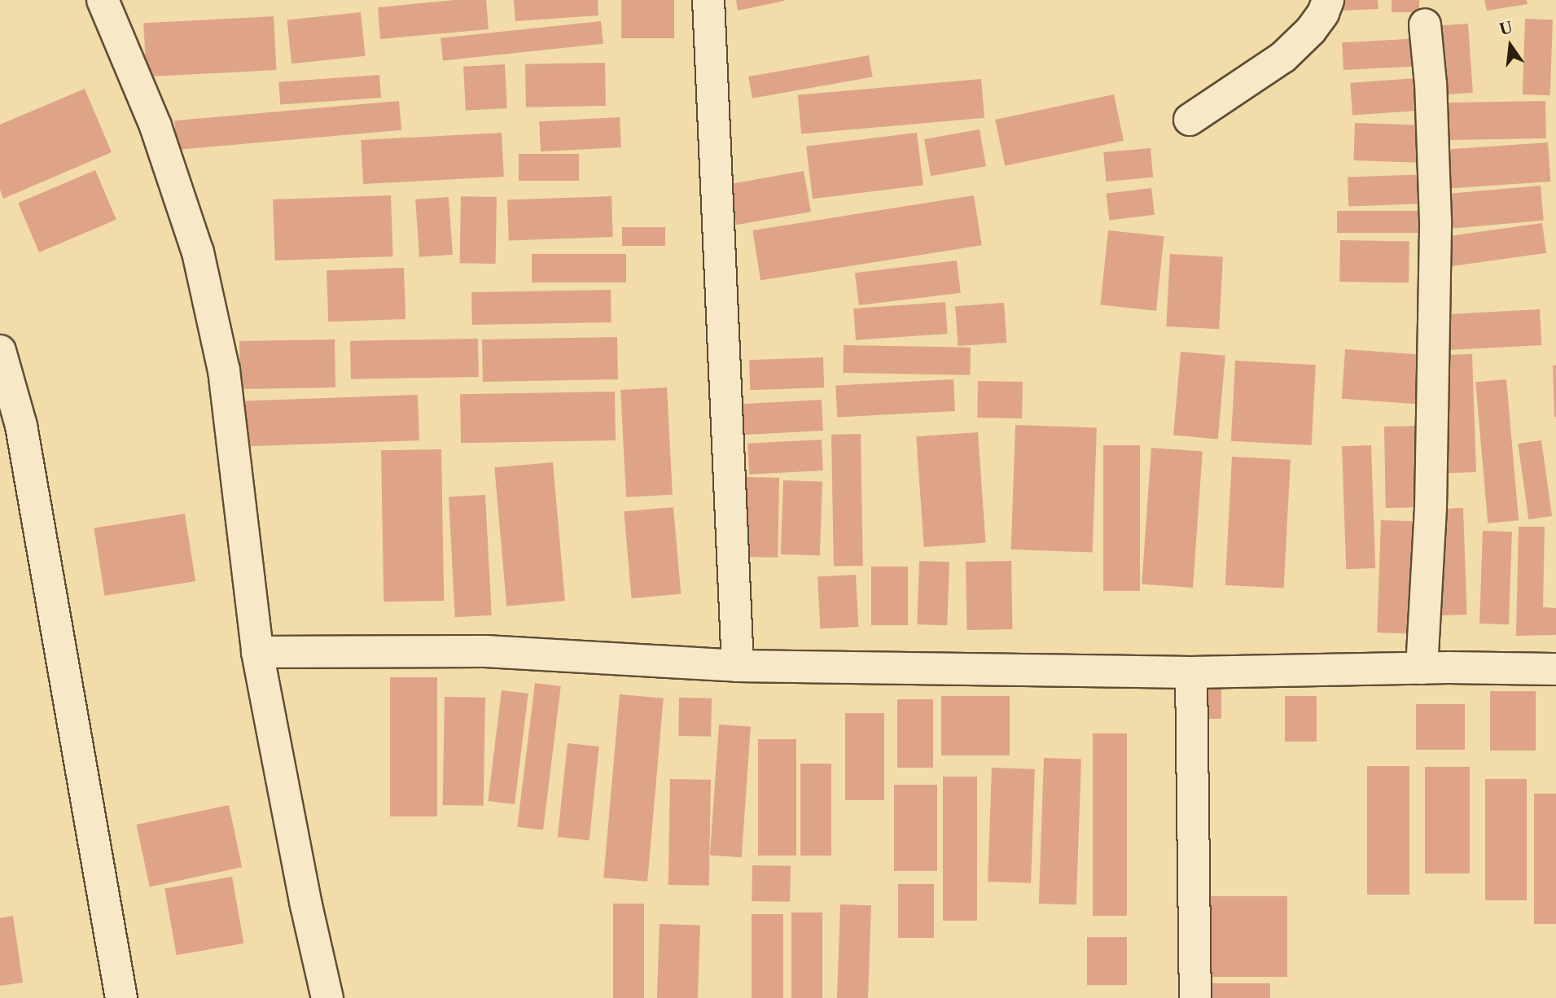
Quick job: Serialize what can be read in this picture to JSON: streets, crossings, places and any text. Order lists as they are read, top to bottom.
{
  "north": "top"
}
